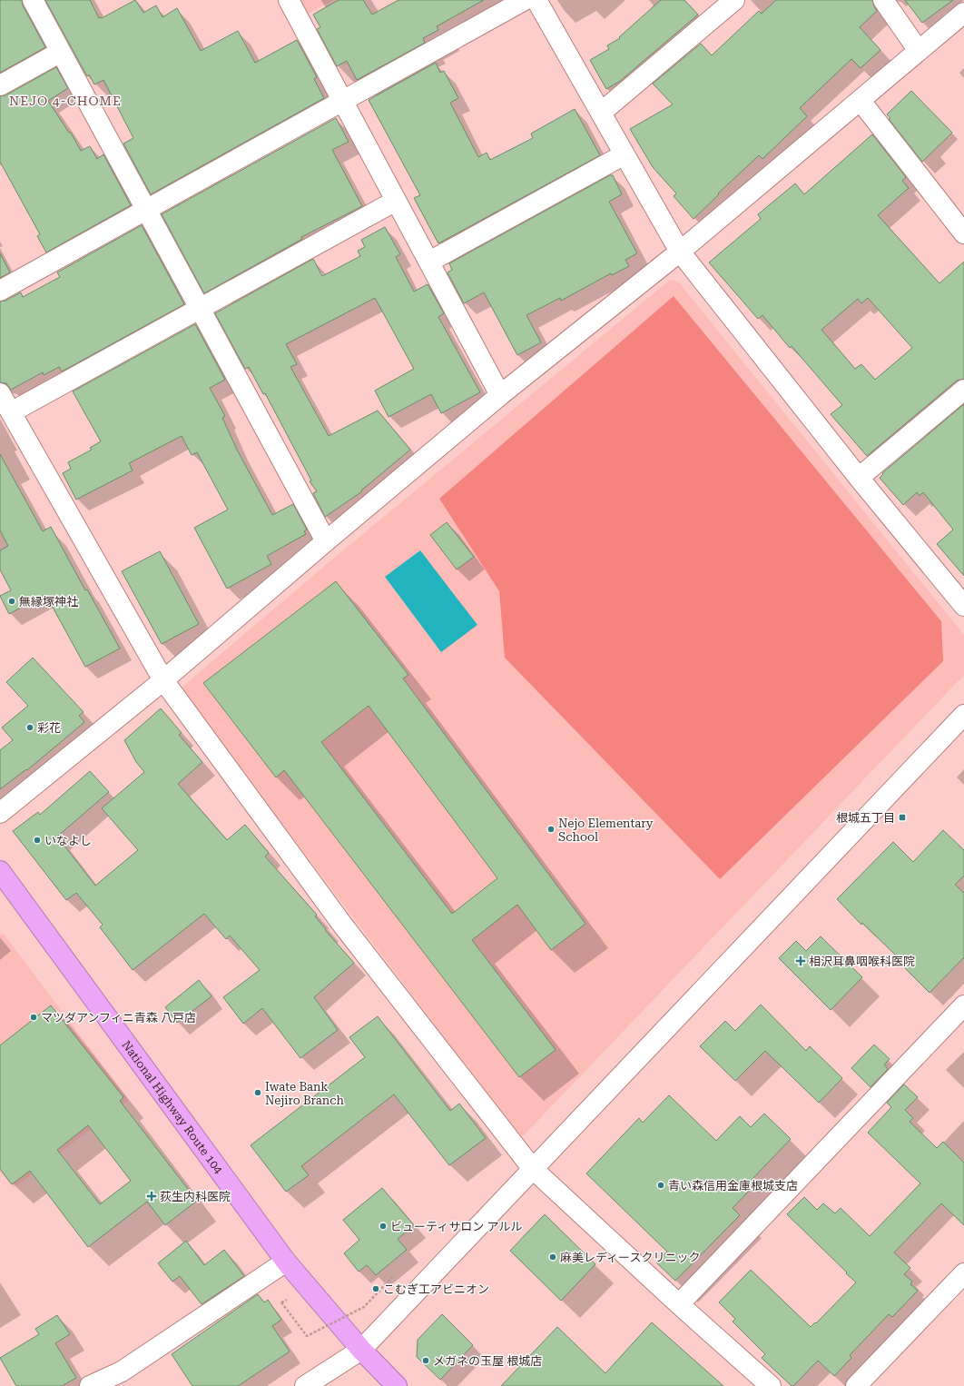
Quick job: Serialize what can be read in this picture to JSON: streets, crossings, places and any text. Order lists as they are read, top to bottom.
{
  "streets": {
    "highway": ["National Highway Route 104"]
  },
  "districts": ["NEJO 4-CHOME"],
  "places": {
    "other": [
      "無縁塚神社",
      "彩花",
      "Nejo Elementary School",
      "いなよし",
      "マツダアンフィニ青森 八戸店",
      "Iwate Bank Nejiro Branch",
      "青い森信用金庫根城支店",
      "ビューティサロン アルル",
      "麻美レディースクリニック",
      "こむぎ工アビニオン",
      "メガネの玉屋 根城店"
    ],
    "transit": ["根城五丁目"],
    "health": ["相沢耳鼻咽喉科医院", "荻生内科医院"]
  }
}
